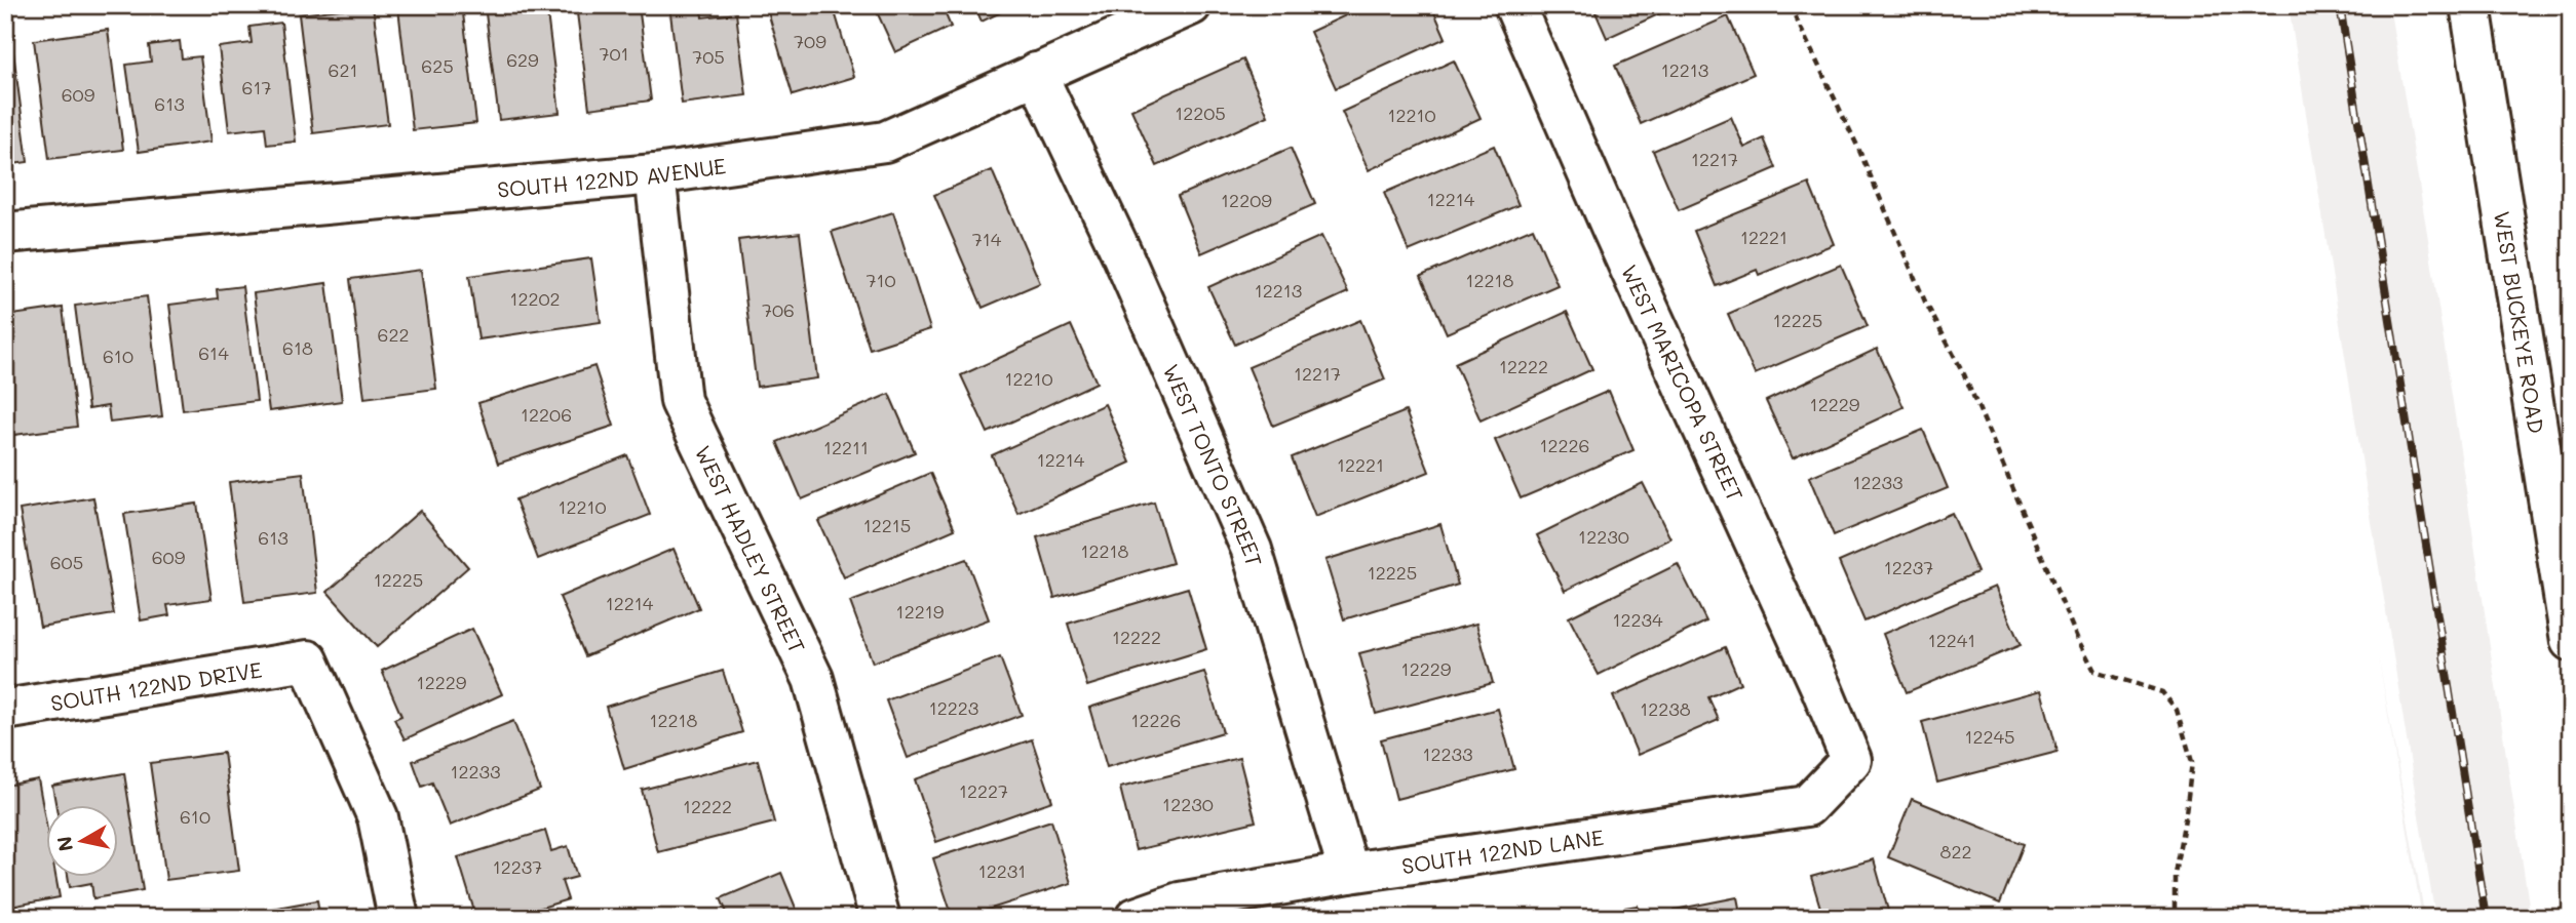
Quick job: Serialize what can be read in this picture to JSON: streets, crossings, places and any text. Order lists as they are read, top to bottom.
{
  "streets": {
    "street": [
      "SOUTH 122ND AVENUE",
      "WEST BUCKEYE ROAD",
      "WEST MARICOPA STREET",
      "WEST TONTO STREET",
      "WEST HADLEY STREET",
      "SOUTH 122ND DRIVE",
      "SOUTH 122ND LANE"
    ]
  },
  "crossings": [
    ["SOUTH 122ND AVENUE", "WEST TONTO STREET"],
    ["SOUTH 122ND AVENUE", "WEST HADLEY STREET"],
    ["WEST MARICOPA STREET", "SOUTH 122ND LANE"],
    ["WEST TONTO STREET", "SOUTH 122ND LANE"]
  ],
  "house_numbers": [
    "709",
    "701",
    "705",
    "629",
    "625",
    "621",
    "12213",
    "617",
    "609",
    "613",
    "12205",
    "12210",
    "12217",
    "12214",
    "12209",
    "12221",
    "714",
    "710",
    "12218",
    "12213",
    "12202",
    "706",
    "12225",
    "622",
    "618",
    "614",
    "610",
    "12222",
    "12217",
    "12210",
    "12229",
    "12206",
    "12226",
    "12211",
    "12214",
    "12221",
    "12233",
    "12210",
    "12215",
    "12230",
    "613",
    "12218",
    "609",
    "605",
    "12237",
    "12225",
    "12225",
    "12214",
    "12219",
    "12234",
    "12222",
    "12241",
    "12229",
    "12229",
    "12223",
    "12238",
    "12218",
    "12226",
    "12245",
    "12233",
    "12233",
    "12227",
    "12230",
    "12222",
    "610",
    "822",
    "12237",
    "12231"
  ],
  "north": "left"
}
